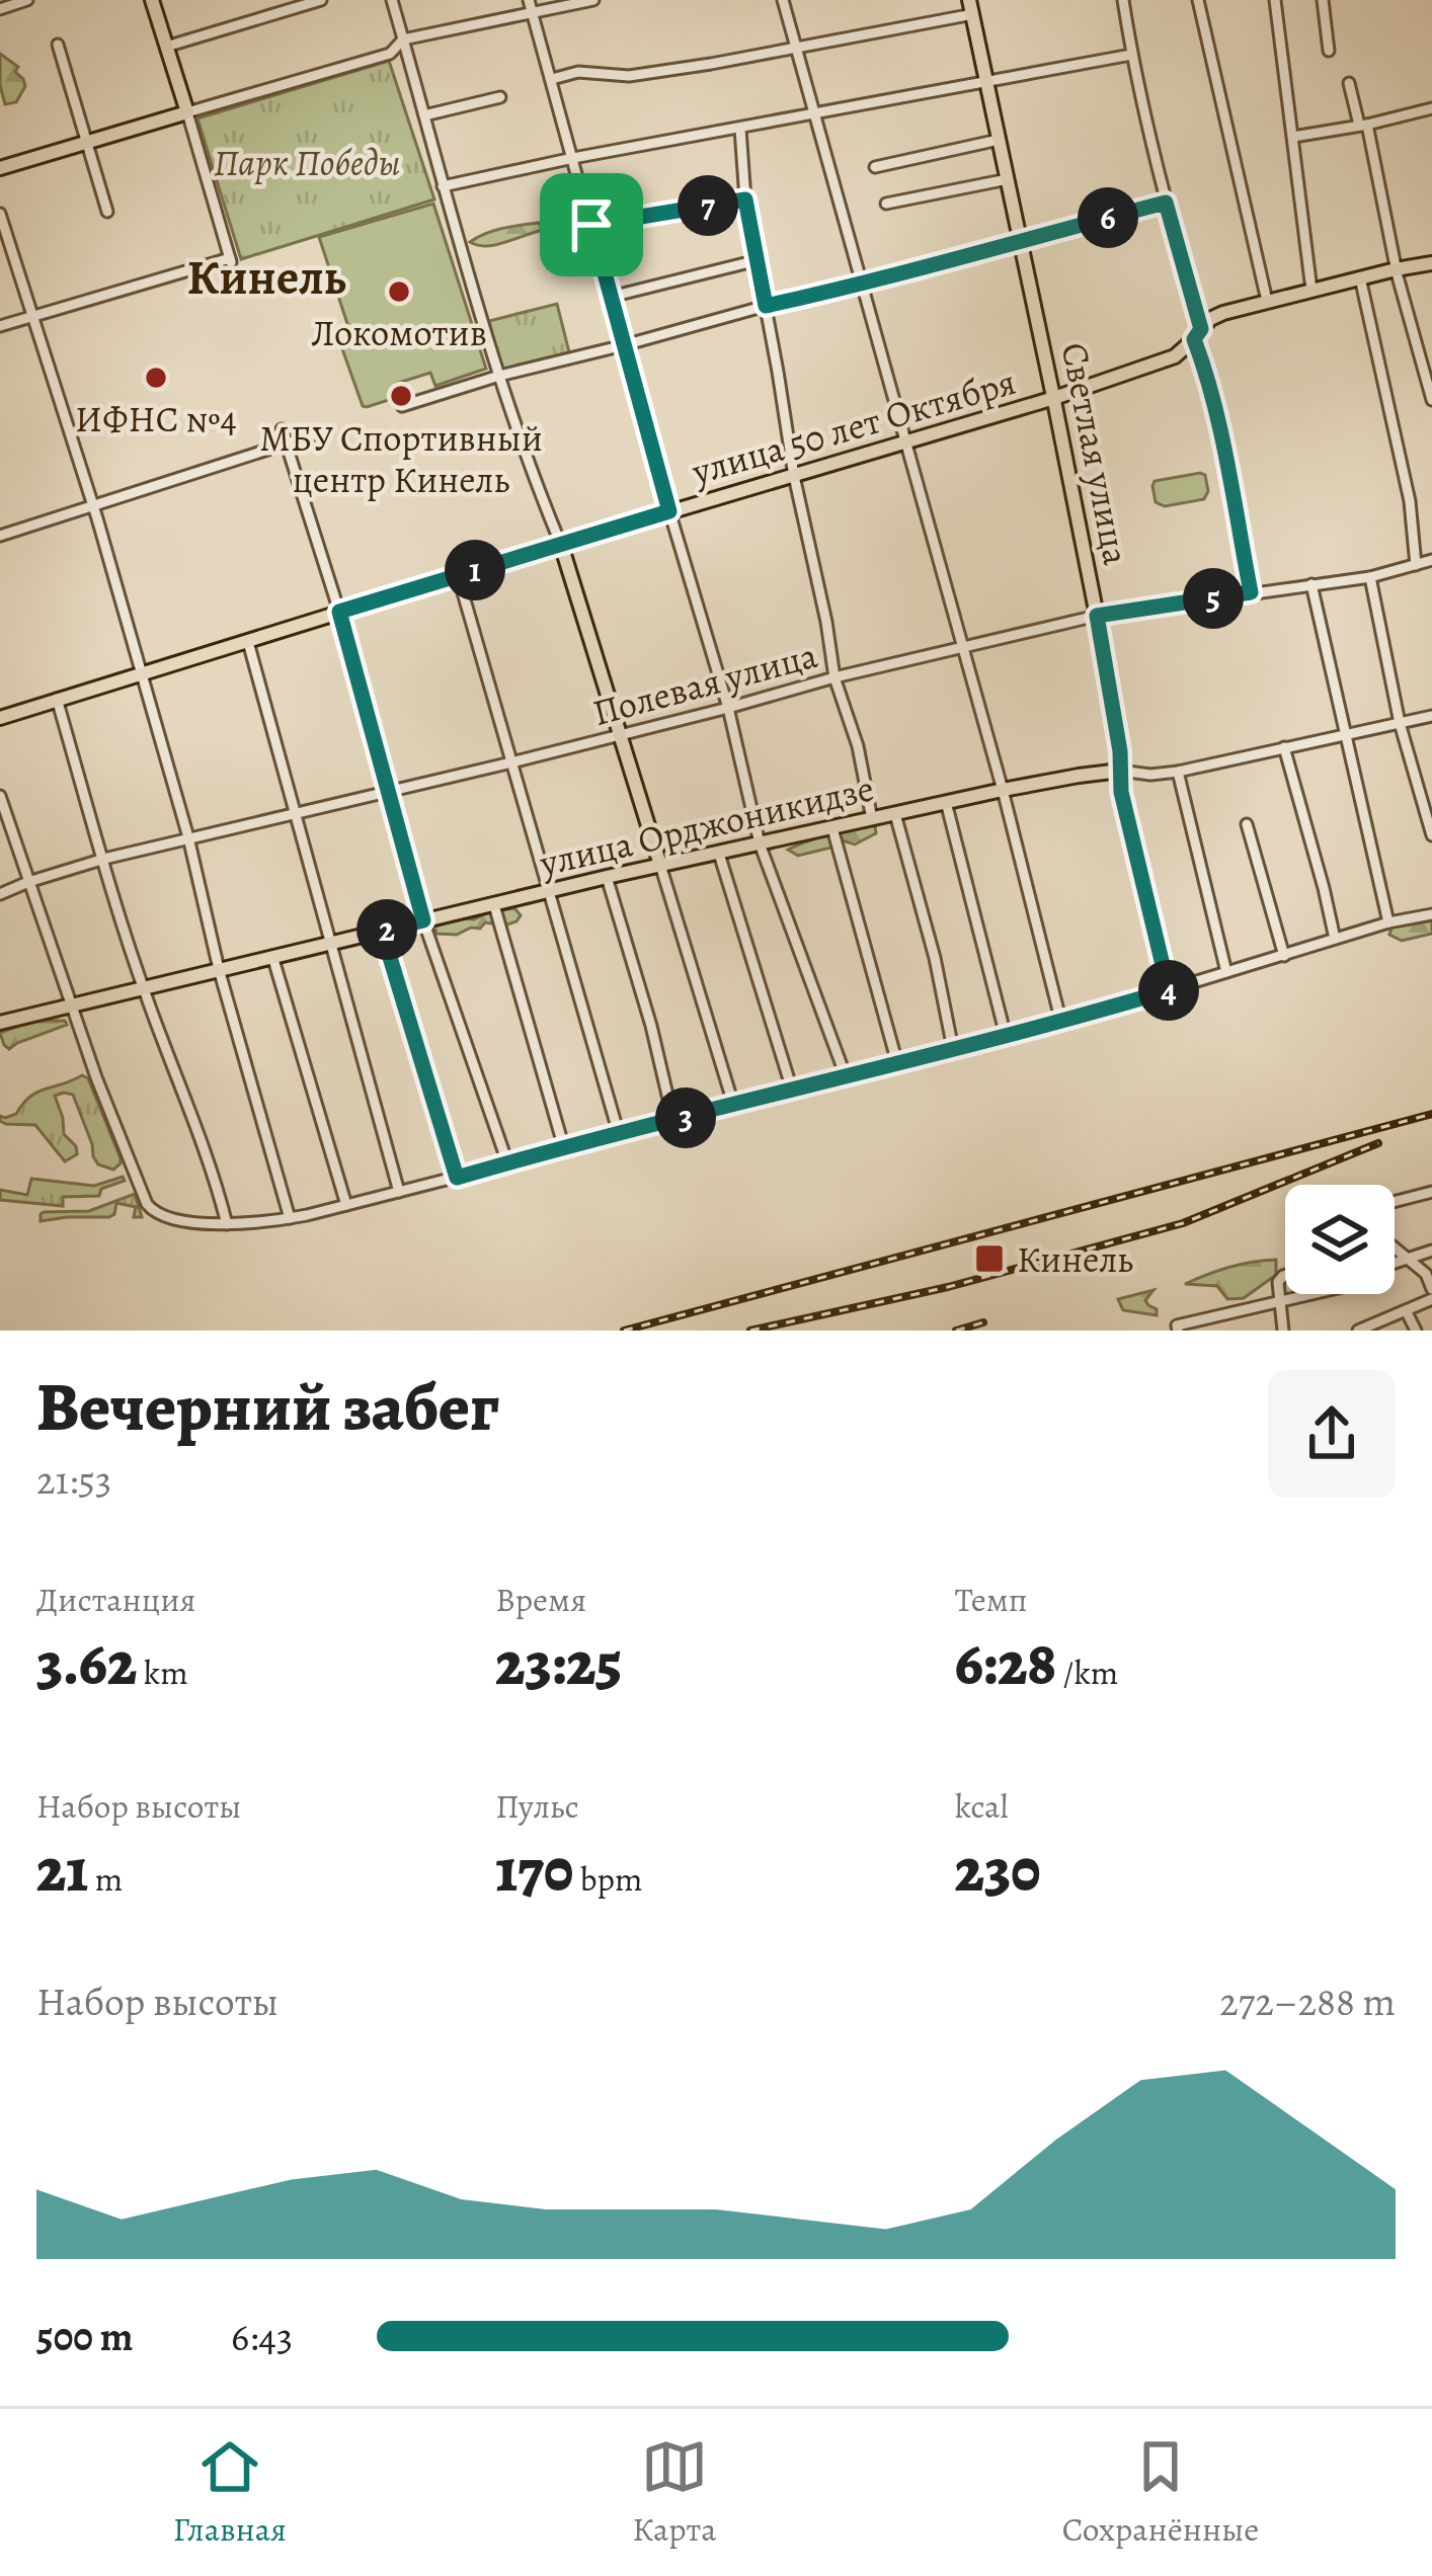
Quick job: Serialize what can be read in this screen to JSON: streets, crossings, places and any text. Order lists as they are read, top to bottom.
{
  "streets": {
    "main road": ["улица 50 лет Октября", "Светлая улица", "улица Орджоникидзе"],
    "street": ["Полевая улица"]
  },
  "crossings": [
    ["улица 50 лет Октября", "Светлая улица"],
    ["Светлая улица", "Полевая улица"],
    ["Светлая улица", "улица Орджоникидзе"]
  ],
  "districts": ["Кинель"],
  "parks": ["Парк Победы"],
  "places": {
    "other": ["Локомотив", "ИФНС №4", "МБУ Спортивный центр Кинель"],
    "transit": ["Кинель"]
  },
  "page": {
    "pins": [
      "7",
      "6",
      "1",
      "5",
      "2",
      "4",
      "3"
    ],
    "heading": ["Вечерний забег", "21:53"],
    "stats": [
      ["Дистанция", "3.62 km"],
      ["Время", "23:25"],
      ["Темп", "6:28 /km"],
      ["Набор высоты", "21 m"],
      ["Пульс", "170 bpm"],
      ["kcal", "230"]
    ],
    "chart": ["Набор высоты", "272–288 m"],
    "list": [
      {
        "name": "500 m",
        "note": "6:43"
      }
    ],
    "tabs": ["Главная", "Карта", "Сохранённые"]
  }
}
